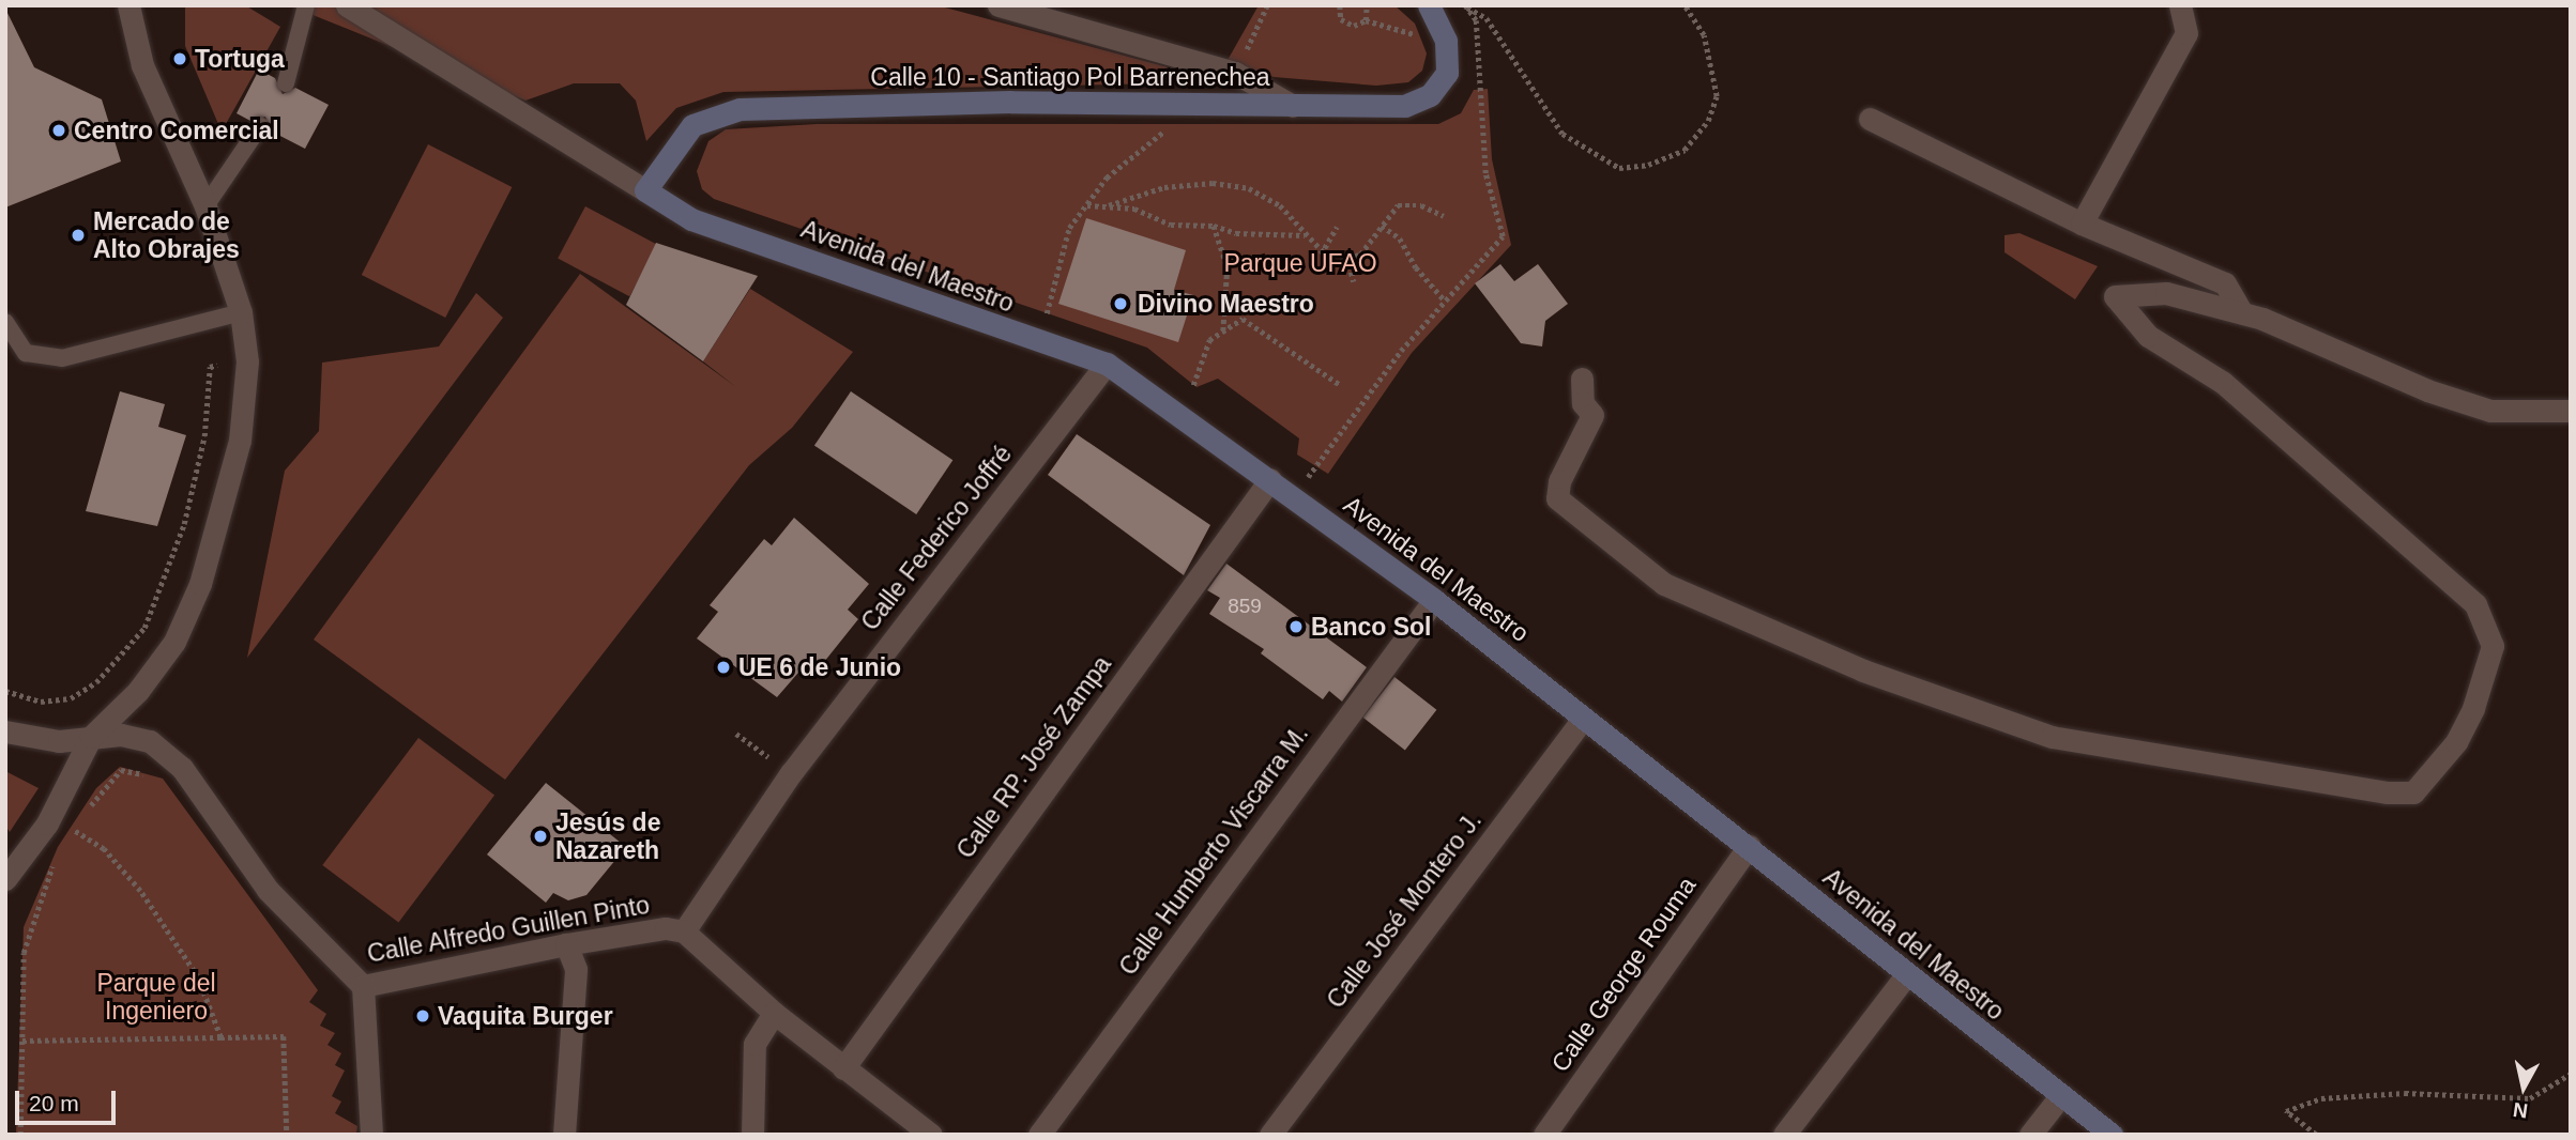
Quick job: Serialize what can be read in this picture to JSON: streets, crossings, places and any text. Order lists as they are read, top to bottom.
{
  "streets": {
    "main road": ["Calle 10 - Santiago Pol Barrenechea", "Avenida del Maestro"],
    "street": [
      "Calle Federico Joffré",
      "Calle RP. José Zampa",
      "Calle Humberto Viscarra M.",
      "Calle José Montero J.",
      "Calle Alfredo Guillen Pinto",
      "Calle George Rouma"
    ]
  },
  "crossings": [
    ["Calle 10 - Santiago Pol Barrenechea", "Avenida del Maestro"],
    ["Avenida del Maestro", "Calle Federico Joffré"],
    ["Avenida del Maestro", "Calle RP. José Zampa"],
    ["Avenida del Maestro", "Calle Humberto Viscarra M."],
    ["Avenida del Maestro", "Calle José Montero J."],
    ["Avenida del Maestro", "Calle George Rouma"],
    ["Calle Federico Joffré", "Calle Alfredo Guillen Pinto"],
    ["Calle RP. José Zampa", "Calle Alfredo Guillen Pinto"]
  ],
  "parks": ["Parque UFAO", "Parque del Ingeniero"],
  "places": [
    "Tortuga",
    "Centro Comercial",
    "Mercado de Alto Obrajes",
    "Divino Maestro",
    "Banco Sol",
    "UE 6 de Junio",
    "Jesús de Nazareth",
    "Vaquita Burger"
  ],
  "house_numbers": ["859"],
  "scale_bar": "20 m",
  "north": "bottom"
}
